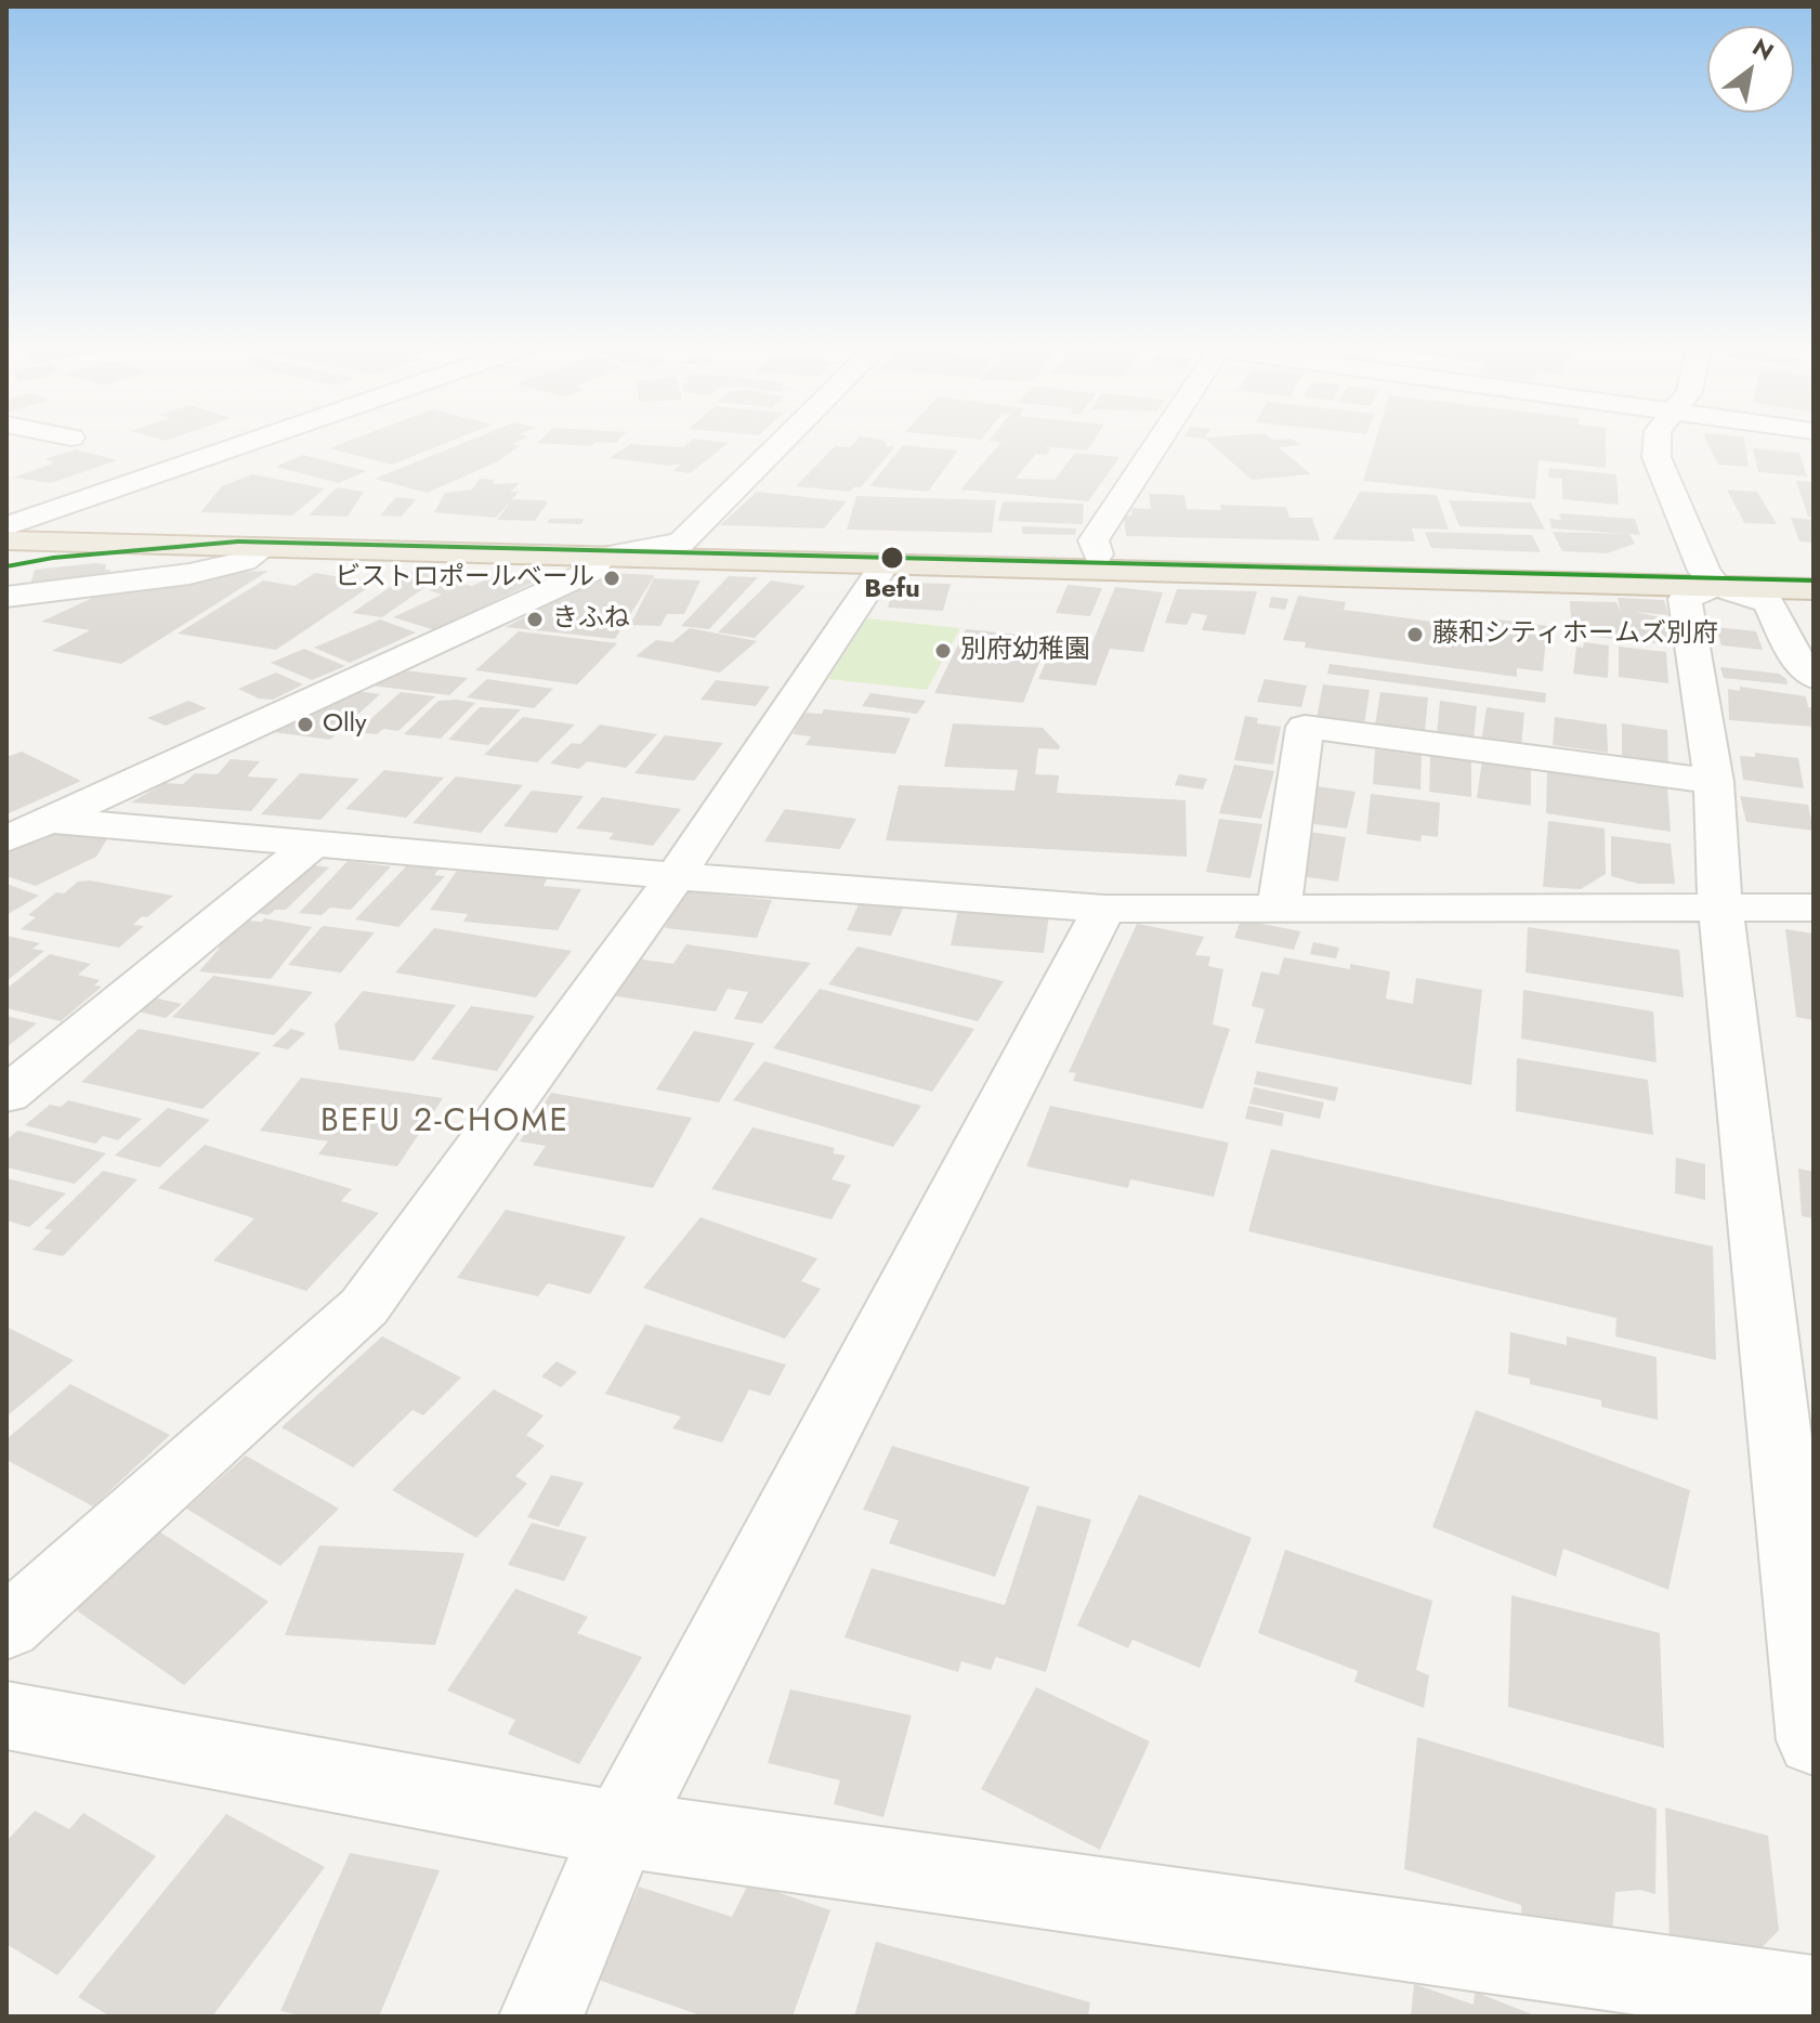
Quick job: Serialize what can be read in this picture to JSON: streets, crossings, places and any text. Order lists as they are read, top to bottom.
{
  "districts": ["BEFU 2-CHOME"],
  "places": [
    "Befu",
    "ビストロポールべール",
    "きふね",
    "藤和シティホームズ別府",
    "別府幼稚園",
    "Olly"
  ],
  "lines": ["transit line N"],
  "north": "top right"
}
